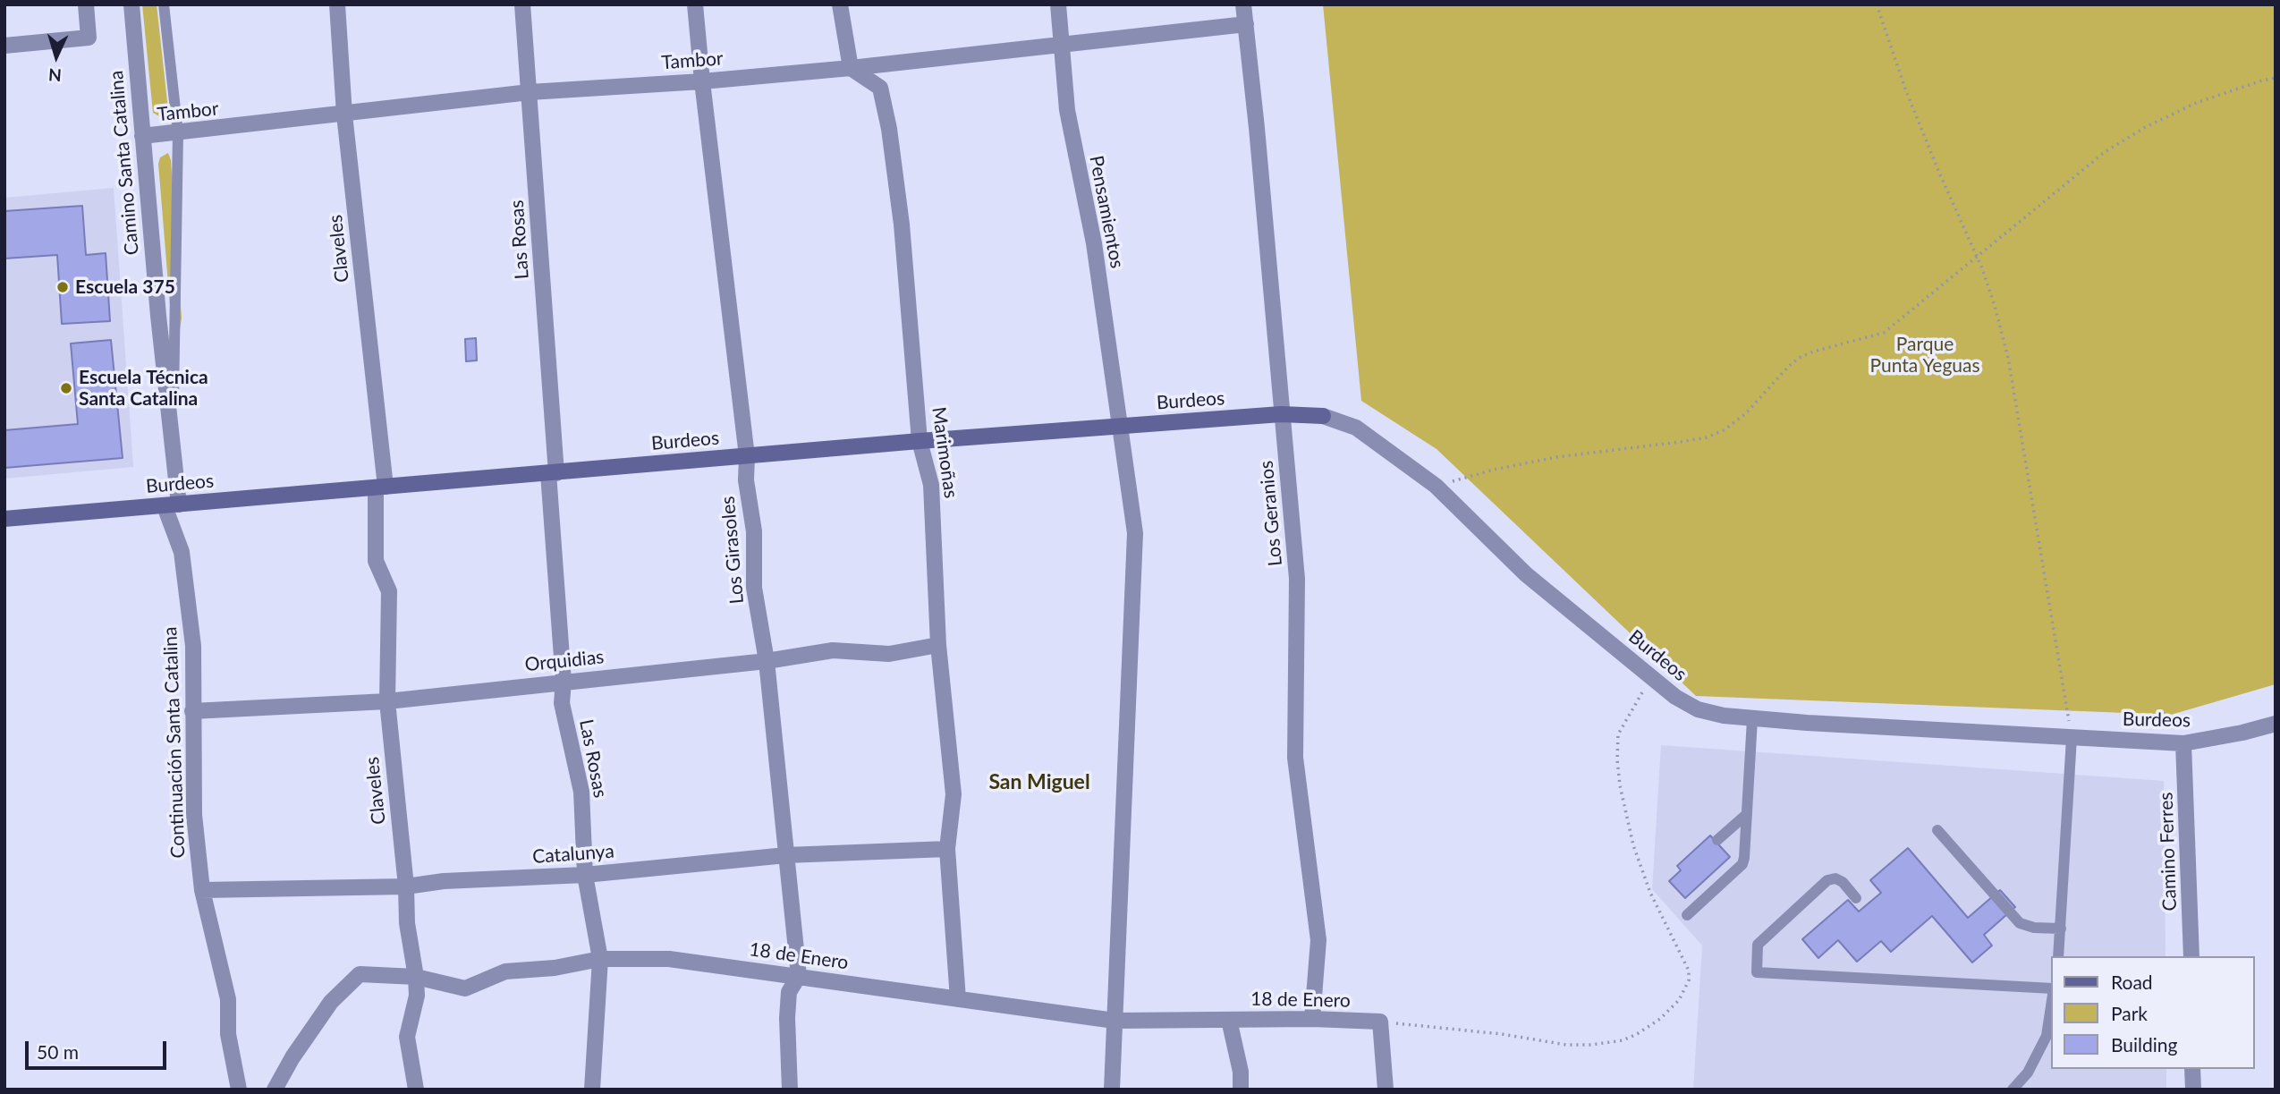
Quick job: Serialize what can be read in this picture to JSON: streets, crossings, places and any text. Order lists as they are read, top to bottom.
{
  "streets": {
    "street": [
      "Tambor",
      "Camino Santa Catalina",
      "Pensamientos",
      "Las Rosas",
      "Claveles",
      "Burdeos",
      "Marimoñas",
      "Los Geranios",
      "Los Girasoles",
      "Orquidias",
      "Continuación Santa Catalina",
      "Camino Ferres",
      "Catalunya",
      "18 de Enero"
    ]
  },
  "crossings": [
    ["Tambor", "Camino Santa Catalina"],
    ["Tambor", "Pensamientos"],
    ["Tambor", "Las Rosas"],
    ["Tambor", "Claveles"],
    ["Tambor", "Marimoñas"],
    ["Tambor", "Los Geranios"],
    ["Tambor", "Los Girasoles"],
    ["Camino Santa Catalina", "Burdeos"],
    ["Camino Santa Catalina", "Continuación Santa Catalina"],
    ["Pensamientos", "Burdeos"],
    ["Pensamientos", "18 de Enero"],
    ["Las Rosas", "Burdeos"],
    ["Las Rosas", "Orquidias"],
    ["Las Rosas", "Catalunya"],
    ["Las Rosas", "18 de Enero"],
    ["Claveles", "Burdeos"],
    ["Claveles", "Orquidias"],
    ["Claveles", "Catalunya"],
    ["Claveles", "18 de Enero"],
    ["Burdeos", "Marimoñas"],
    ["Burdeos", "Los Geranios"],
    ["Burdeos", "Los Girasoles"],
    ["Burdeos", "Continuación Santa Catalina"],
    ["Burdeos", "Camino Ferres"],
    ["Marimoñas", "Orquidias"],
    ["Marimoñas", "Catalunya"],
    ["Marimoñas", "18 de Enero"],
    ["Los Geranios", "18 de Enero"],
    ["Los Girasoles", "Orquidias"],
    ["Los Girasoles", "Catalunya"],
    ["Los Girasoles", "18 de Enero"],
    ["Orquidias", "Continuación Santa Catalina"],
    ["Continuación Santa Catalina", "Catalunya"]
  ],
  "districts": ["San Miguel"],
  "parks": ["Parque Punta Yeguas"],
  "places": ["Escuela 375", "Escuela Técnica Santa Catalina"],
  "legend": ["Road", "Park", "Building"],
  "scale_bar": "50 m",
  "north": "bottom"
}
